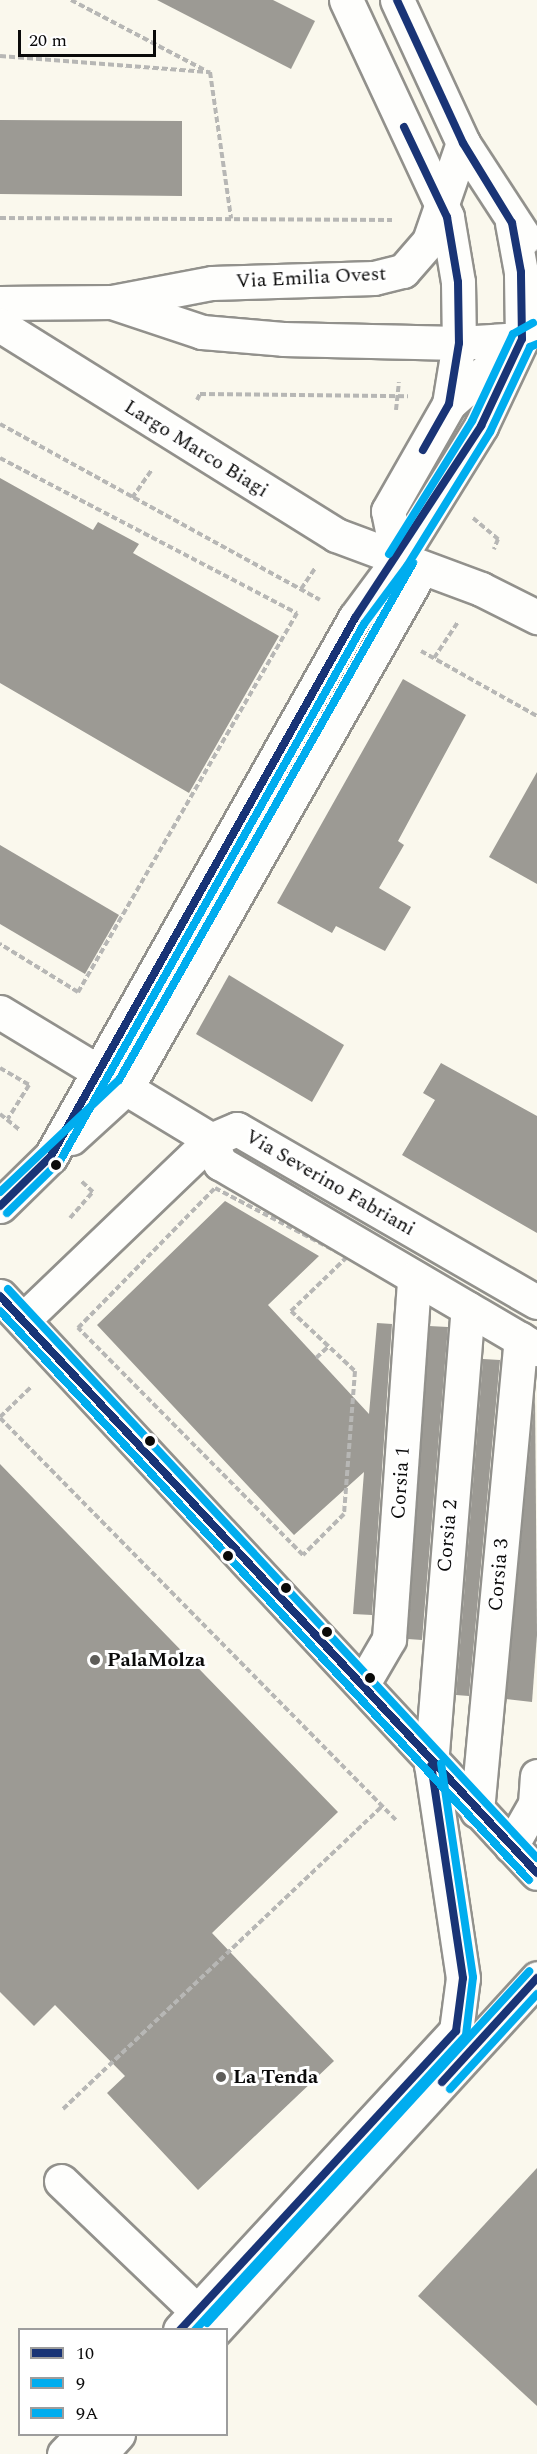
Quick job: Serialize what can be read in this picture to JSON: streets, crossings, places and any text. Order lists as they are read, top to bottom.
{
  "streets": {
    "street": [
      "Via Emilia Ovest",
      "Largo Marco Biagi",
      "Via Severino Fabriani",
      "Corsia 1",
      "Corsia 2",
      "Corsia 3"
    ]
  },
  "places": ["PalaMolza", "La Tenda"],
  "lines": ["transit line 10", "transit line 9A", "transit line 9"],
  "legend": ["10", "9", "9A"],
  "scale_bar": "20 m"
}
